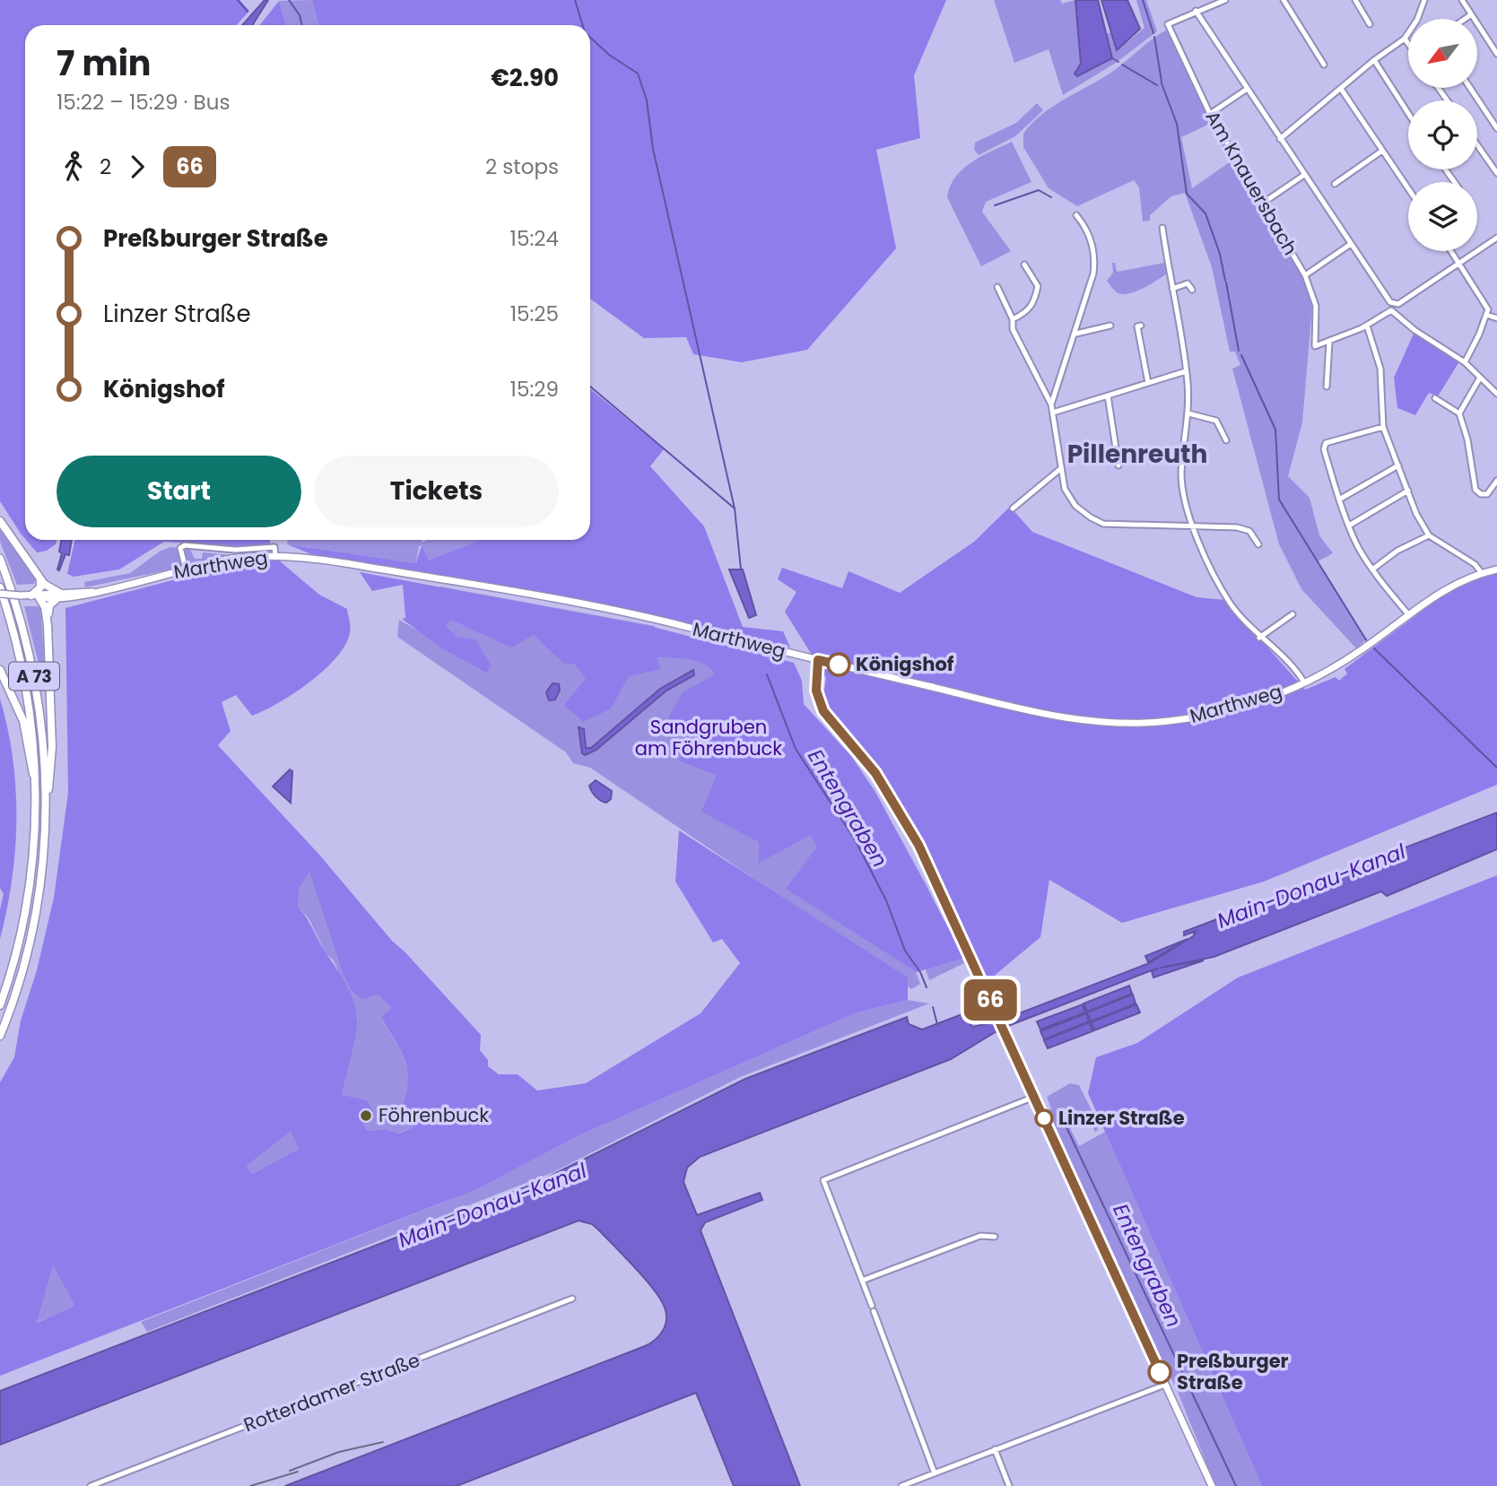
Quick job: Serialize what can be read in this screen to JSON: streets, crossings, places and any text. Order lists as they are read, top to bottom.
{
  "streets": {
    "highway": ["A 73"],
    "main road": ["Marthweg"],
    "street": ["Am Knauersbach", "Rotterdamer Straße"]
  },
  "districts": ["Pillenreuth"],
  "water": ["Entengraben", "Main-Donau-Kanal"],
  "parks": ["Sandgruben am Föhrenbuck"],
  "places": [
    "Königshof",
    "Föhrenbuck",
    "Linzer Straße",
    "Preßburger Straße"
  ],
  "lines": ["bus line 66"],
  "north": "bottom left",
  "page": {
    "on_map": "66",
    "heading": ["7 min", "15:22 – 15:29 · Bus", "€2.90"],
    "legs": ["2", "66", "2 stops"],
    "list": [
      {
        "name": "Preßburger Straße",
        "value": "15:24"
      },
      {
        "name": "Linzer Straße",
        "value": "15:25"
      },
      {
        "name": "Königshof",
        "value": "15:29"
      }
    ],
    "buttons": ["Start", "Tickets"]
  }
}
